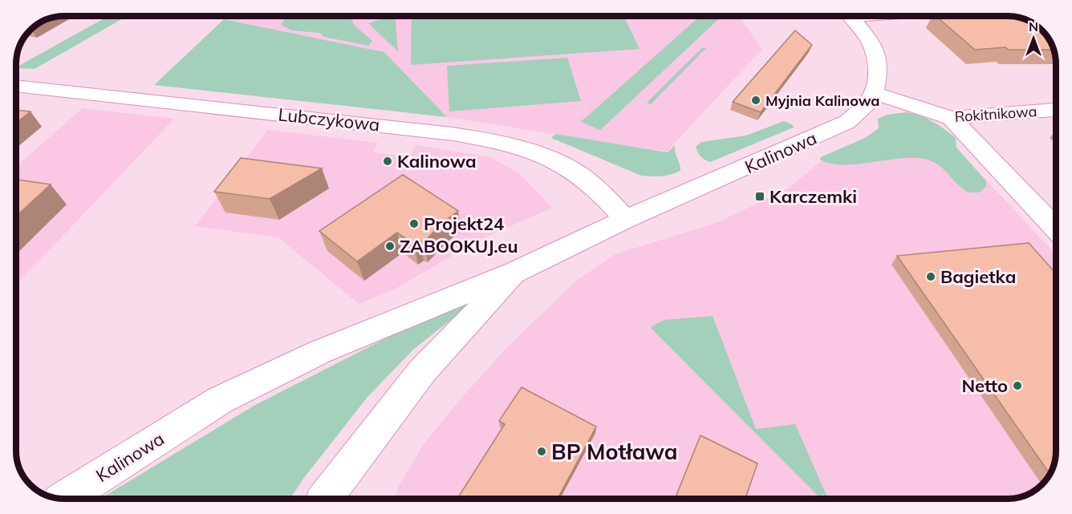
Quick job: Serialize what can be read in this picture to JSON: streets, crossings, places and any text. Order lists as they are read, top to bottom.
{
  "streets": {
    "street": ["Rokitnikowa", "Lubczykowa", "Kalinowa"]
  },
  "crossings": [
    ["Rokitnikowa", "Kalinowa"],
    ["Lubczykowa", "Kalinowa"]
  ],
  "places": {
    "other": [
      "Myjnia Kalinowa",
      "Kalinowa",
      "Projekt24",
      "ZABOOKUJ.eu",
      "Bagietka",
      "Netto",
      "BP Motława"
    ],
    "transit": ["Karczemki"]
  },
  "north": "top"
}
